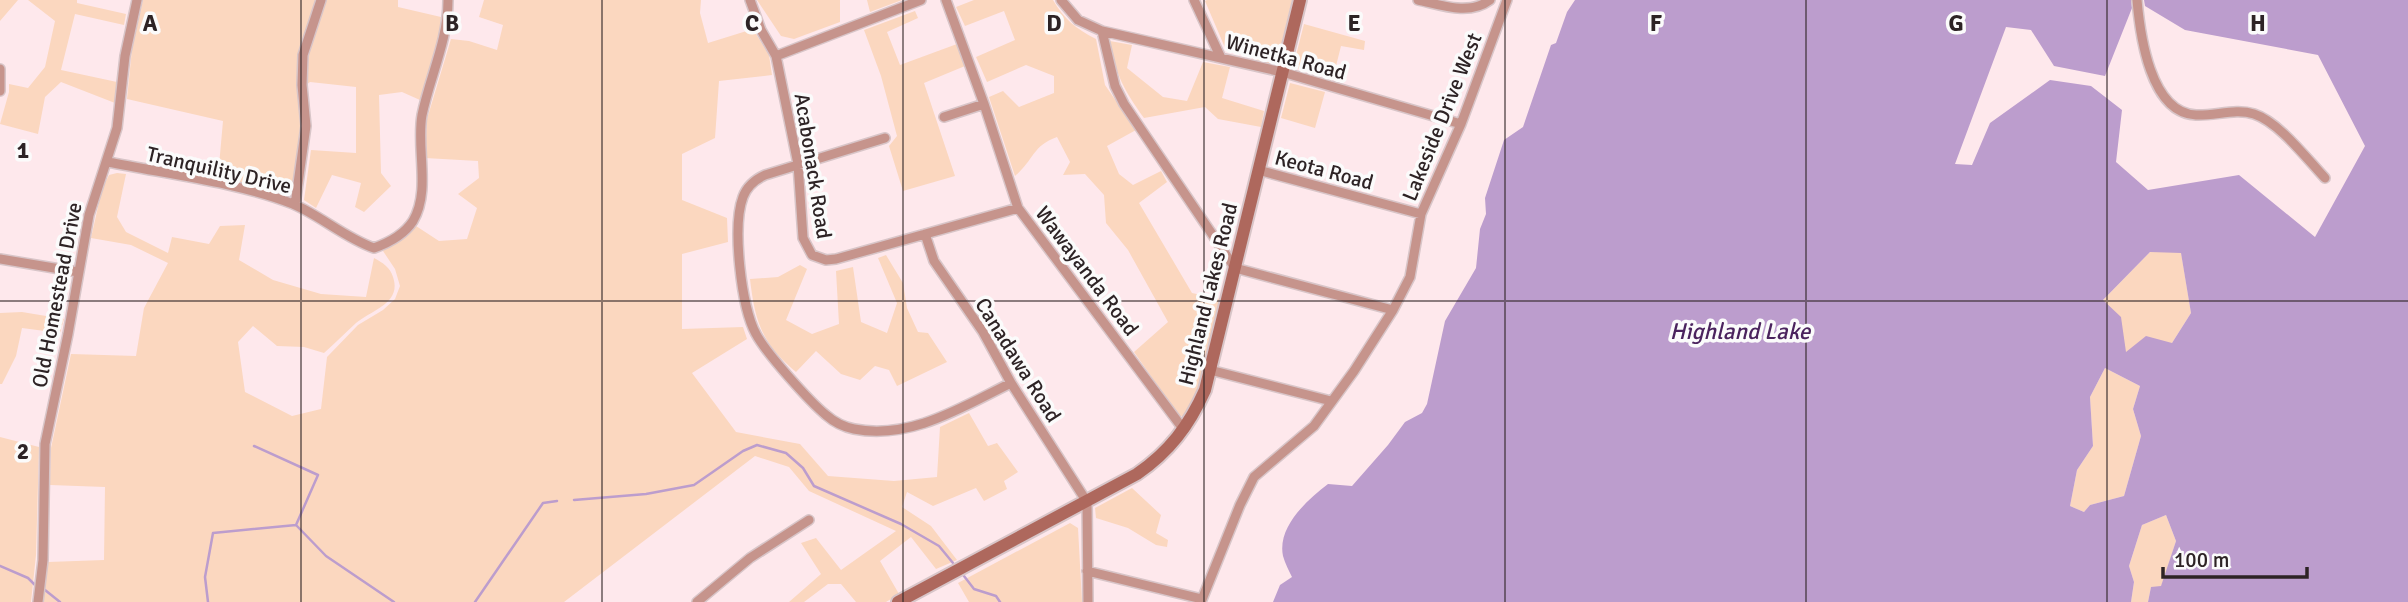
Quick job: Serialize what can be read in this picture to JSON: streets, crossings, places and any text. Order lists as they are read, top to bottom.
{
  "streets": {
    "street": [
      "Winetka Road",
      "Lakeside Drive West",
      "Acabonack Road",
      "Tranquility Drive",
      "Keota Road",
      "Wawayanda Road",
      "Highland Lakes Road",
      "Old Homestead Drive",
      "Canadawa Road"
    ]
  },
  "crossings": [
    ["Winetka Road", "Lakeside Drive West"],
    ["Winetka Road", "Highland Lakes Road"],
    ["Lakeside Drive West", "Keota Road"],
    ["Acabonack Road", "Wawayanda Road"],
    ["Acabonack Road", "Canadawa Road"],
    ["Tranquility Drive", "Old Homestead Drive"],
    ["Keota Road", "Highland Lakes Road"],
    ["Wawayanda Road", "Highland Lakes Road"],
    ["Highland Lakes Road", "Canadawa Road"]
  ],
  "water": ["Highland Lake"],
  "scale_bar": "100 m",
  "grid": {
    "columns": [
      "A",
      "B",
      "C",
      "D",
      "E",
      "F",
      "G",
      "H"
    ],
    "rows": ["1", "2"]
  }
}
